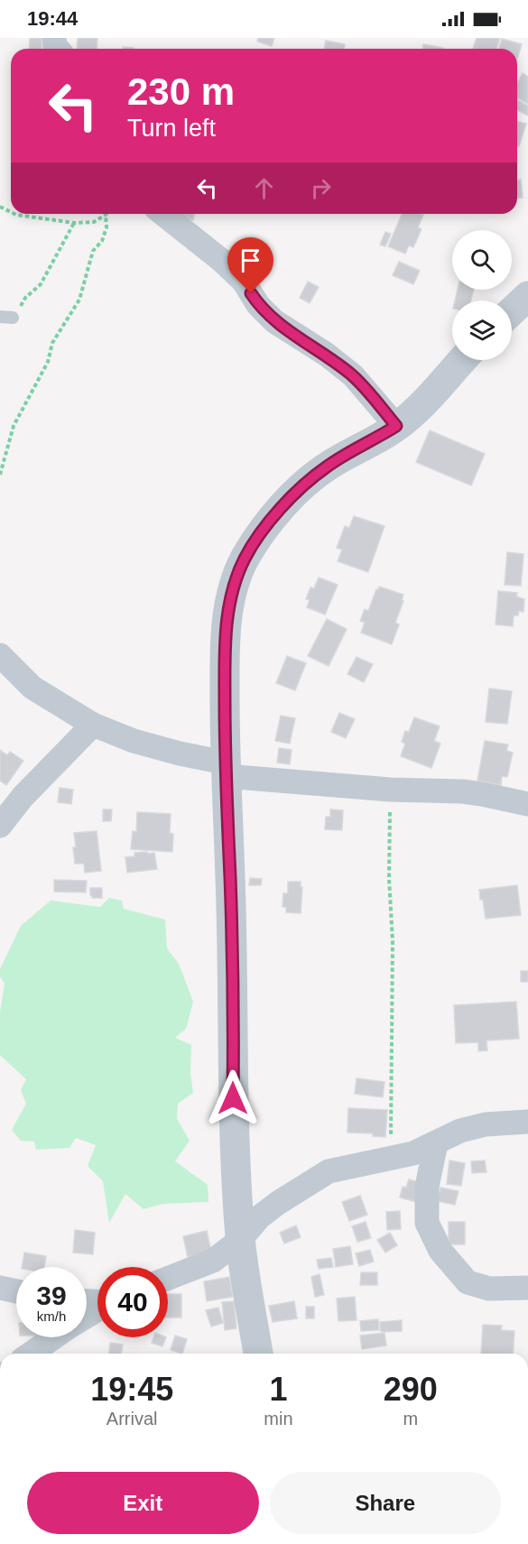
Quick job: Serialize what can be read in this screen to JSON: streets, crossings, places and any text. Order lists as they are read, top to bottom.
{
  "page": {
    "status": "19:44",
    "turn": ["230 m", "Turn left"],
    "speed": "39 km/h",
    "limit": "40",
    "eta": [
      "19:45",
      "Arrival",
      "1",
      "min",
      "290",
      "m"
    ],
    "buttons": ["Exit", "Share"]
  }
}
